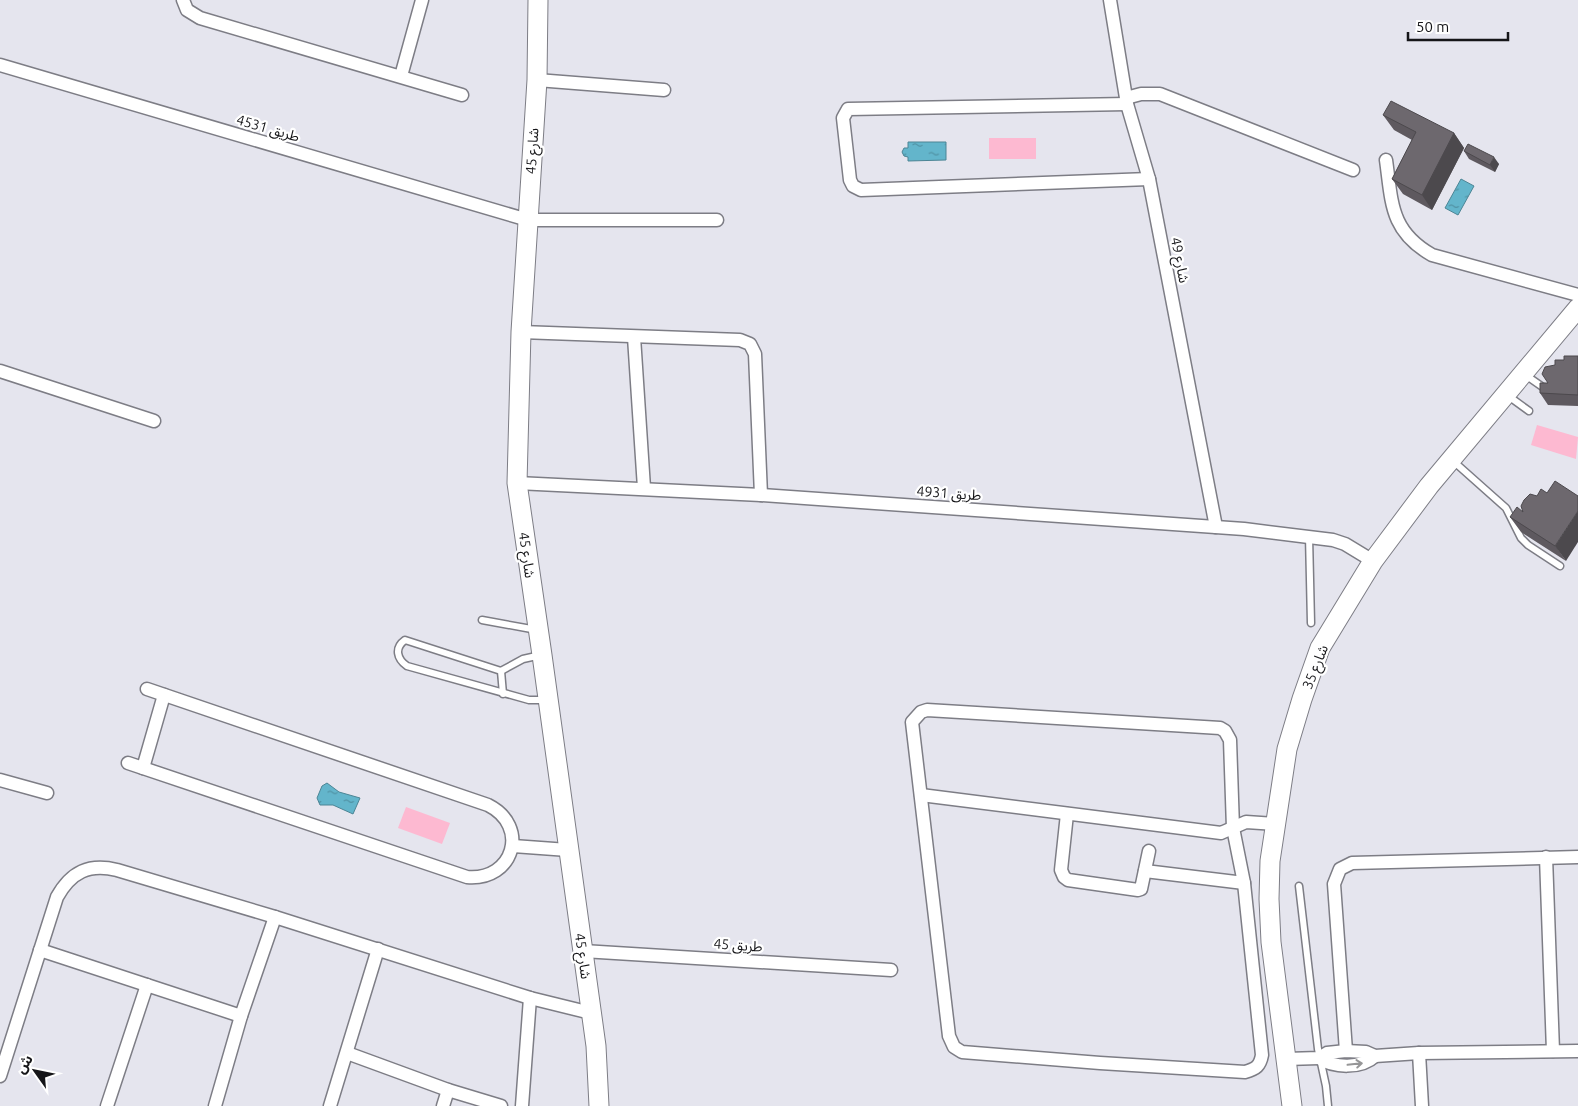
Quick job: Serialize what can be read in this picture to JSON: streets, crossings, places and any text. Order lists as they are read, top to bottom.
{
  "streets": {
    "street": [
      "طريق 4531",
      "شارع 45",
      "شارع 49",
      "طريق 4931",
      "شارع 35",
      "طريق 45"
    ]
  },
  "crossings": [
    ["طريق 4531", "شارع 45"],
    ["شارع 45", "طريق 4931"],
    ["شارع 45", "طريق 45"],
    ["شارع 49", "طريق 4931"],
    ["طريق 4931", "شارع 35"]
  ],
  "scale_bar": "50 m",
  "north": "top left"
}
